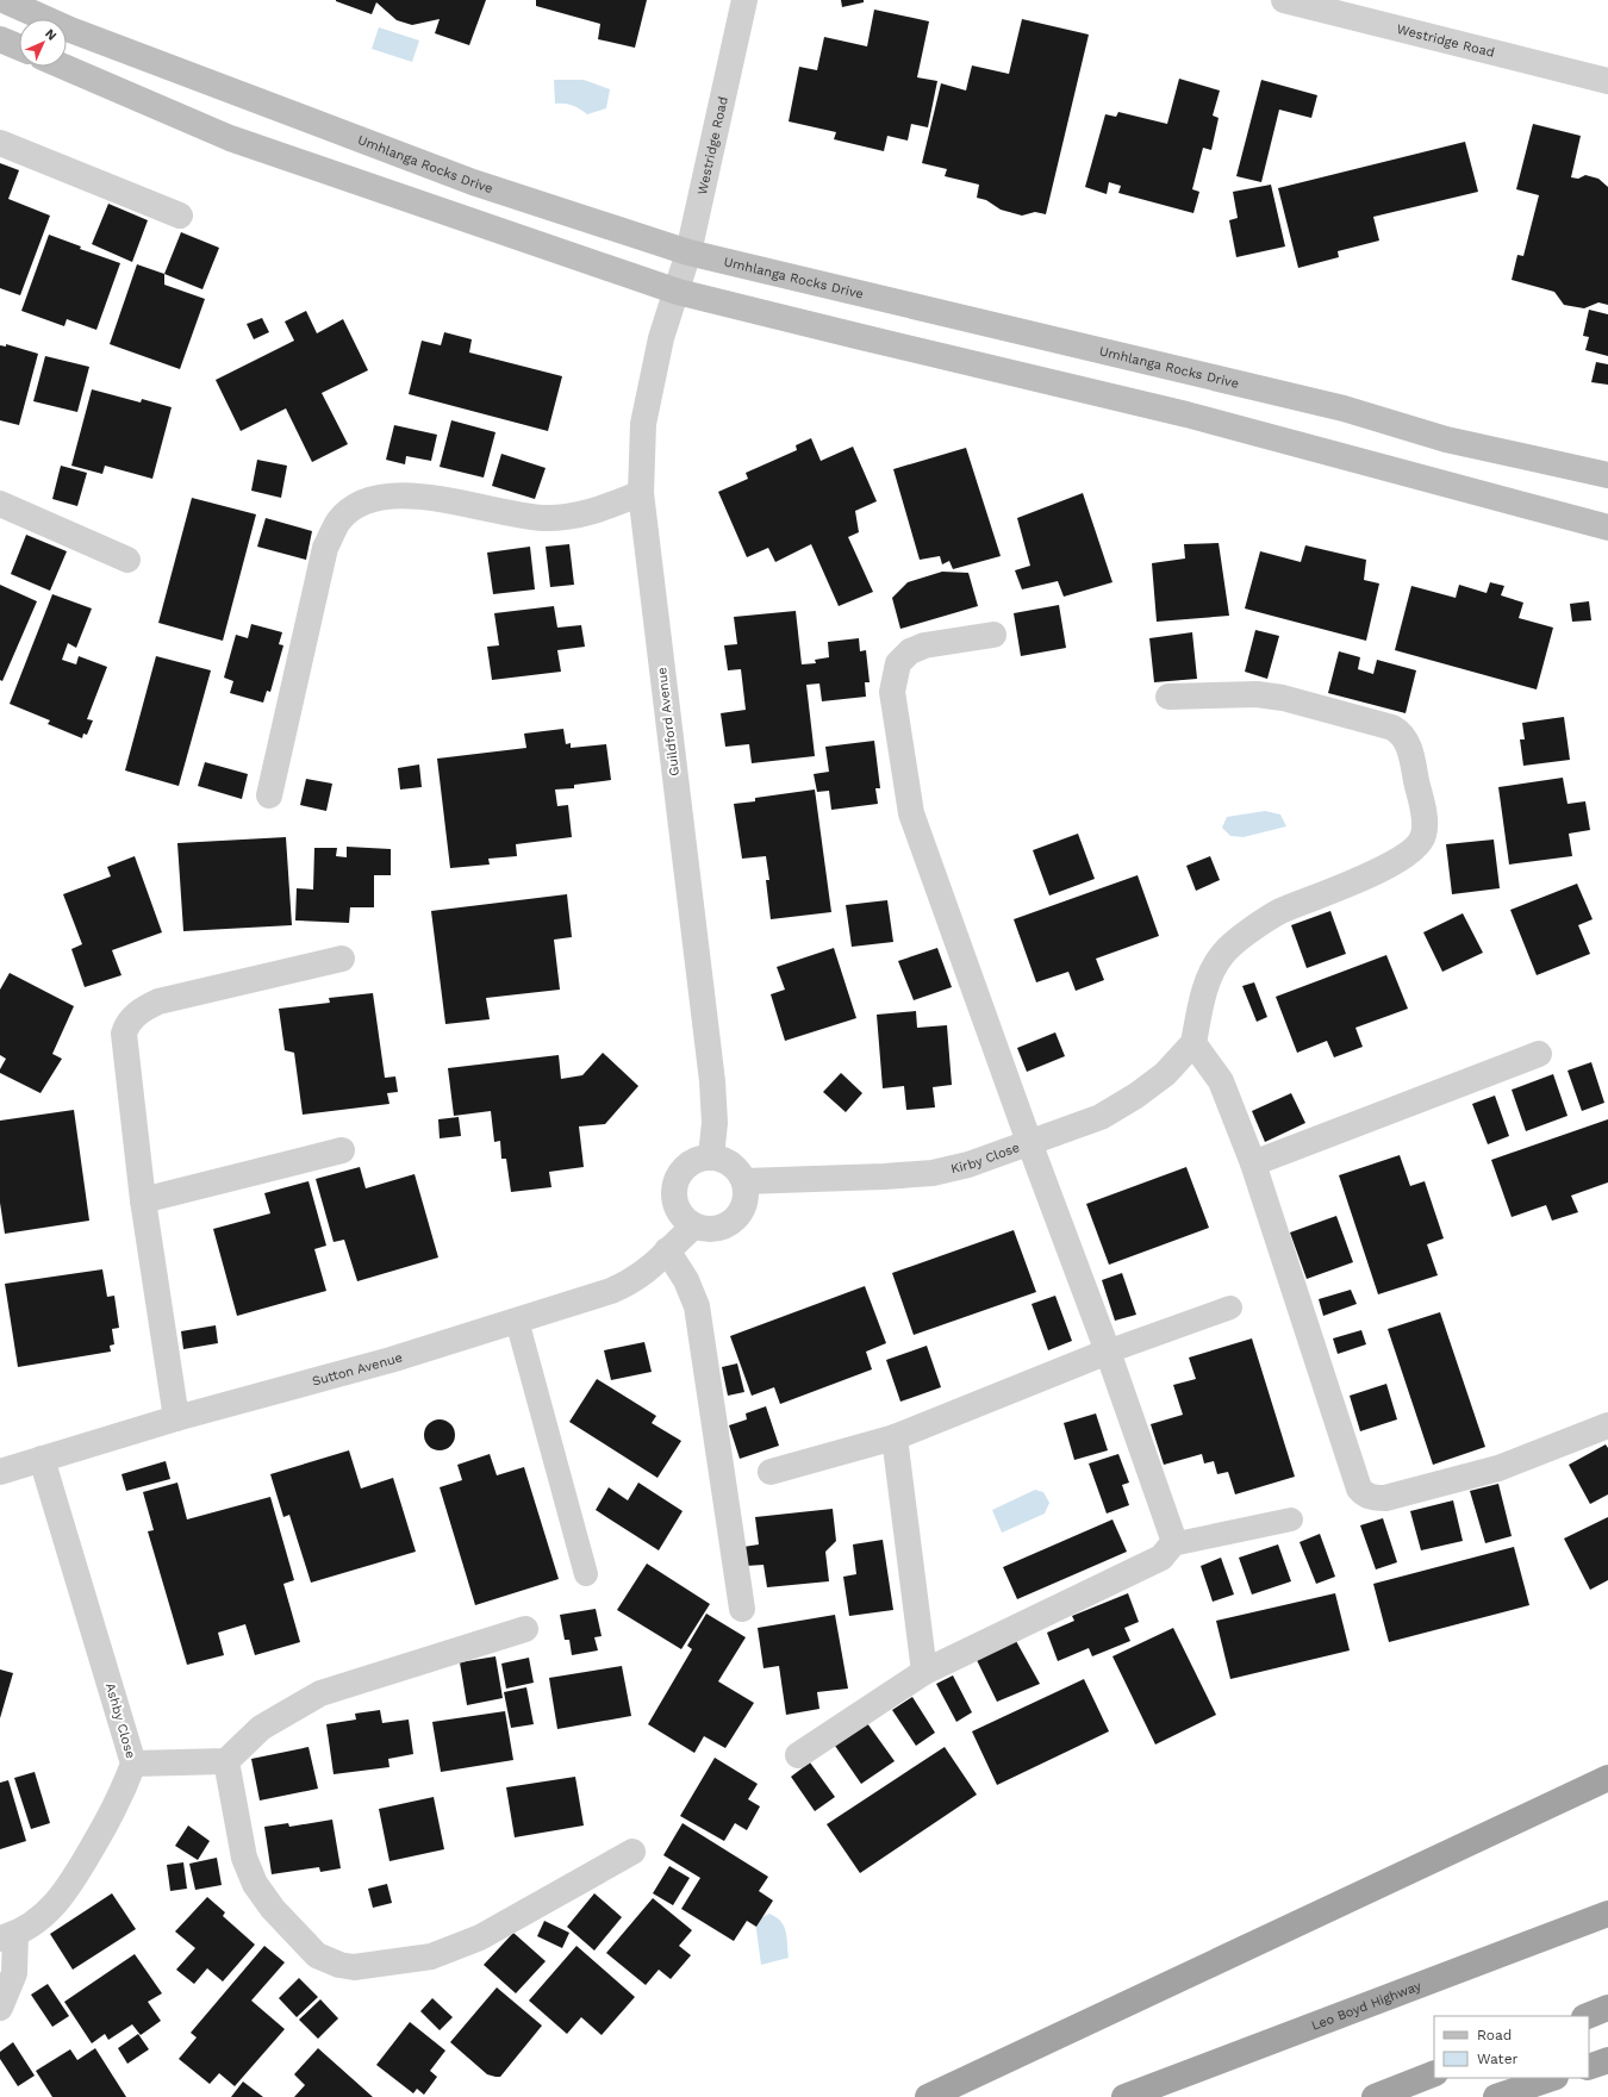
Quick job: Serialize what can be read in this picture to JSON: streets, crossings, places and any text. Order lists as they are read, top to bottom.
{
  "streets": {
    "highway": ["Leo Boyd Highway"],
    "main road": ["Umhlanga Rocks Drive"],
    "street": [
      "Westridge Road",
      "Guildford Avenue",
      "Kirby Close",
      "Sutton Avenue",
      "Ashby Close"
    ]
  },
  "crossings": [
    ["Westridge Road", "Umhlanga Rocks Drive"],
    ["Westridge Road", "Guildford Avenue"],
    ["Guildford Avenue", "Kirby Close"],
    ["Guildford Avenue", "Sutton Avenue"],
    ["Kirby Close", "Sutton Avenue"],
    ["Sutton Avenue", "Ashby Close"]
  ],
  "legend": ["Road", "Water"],
  "north": "top right"
}
